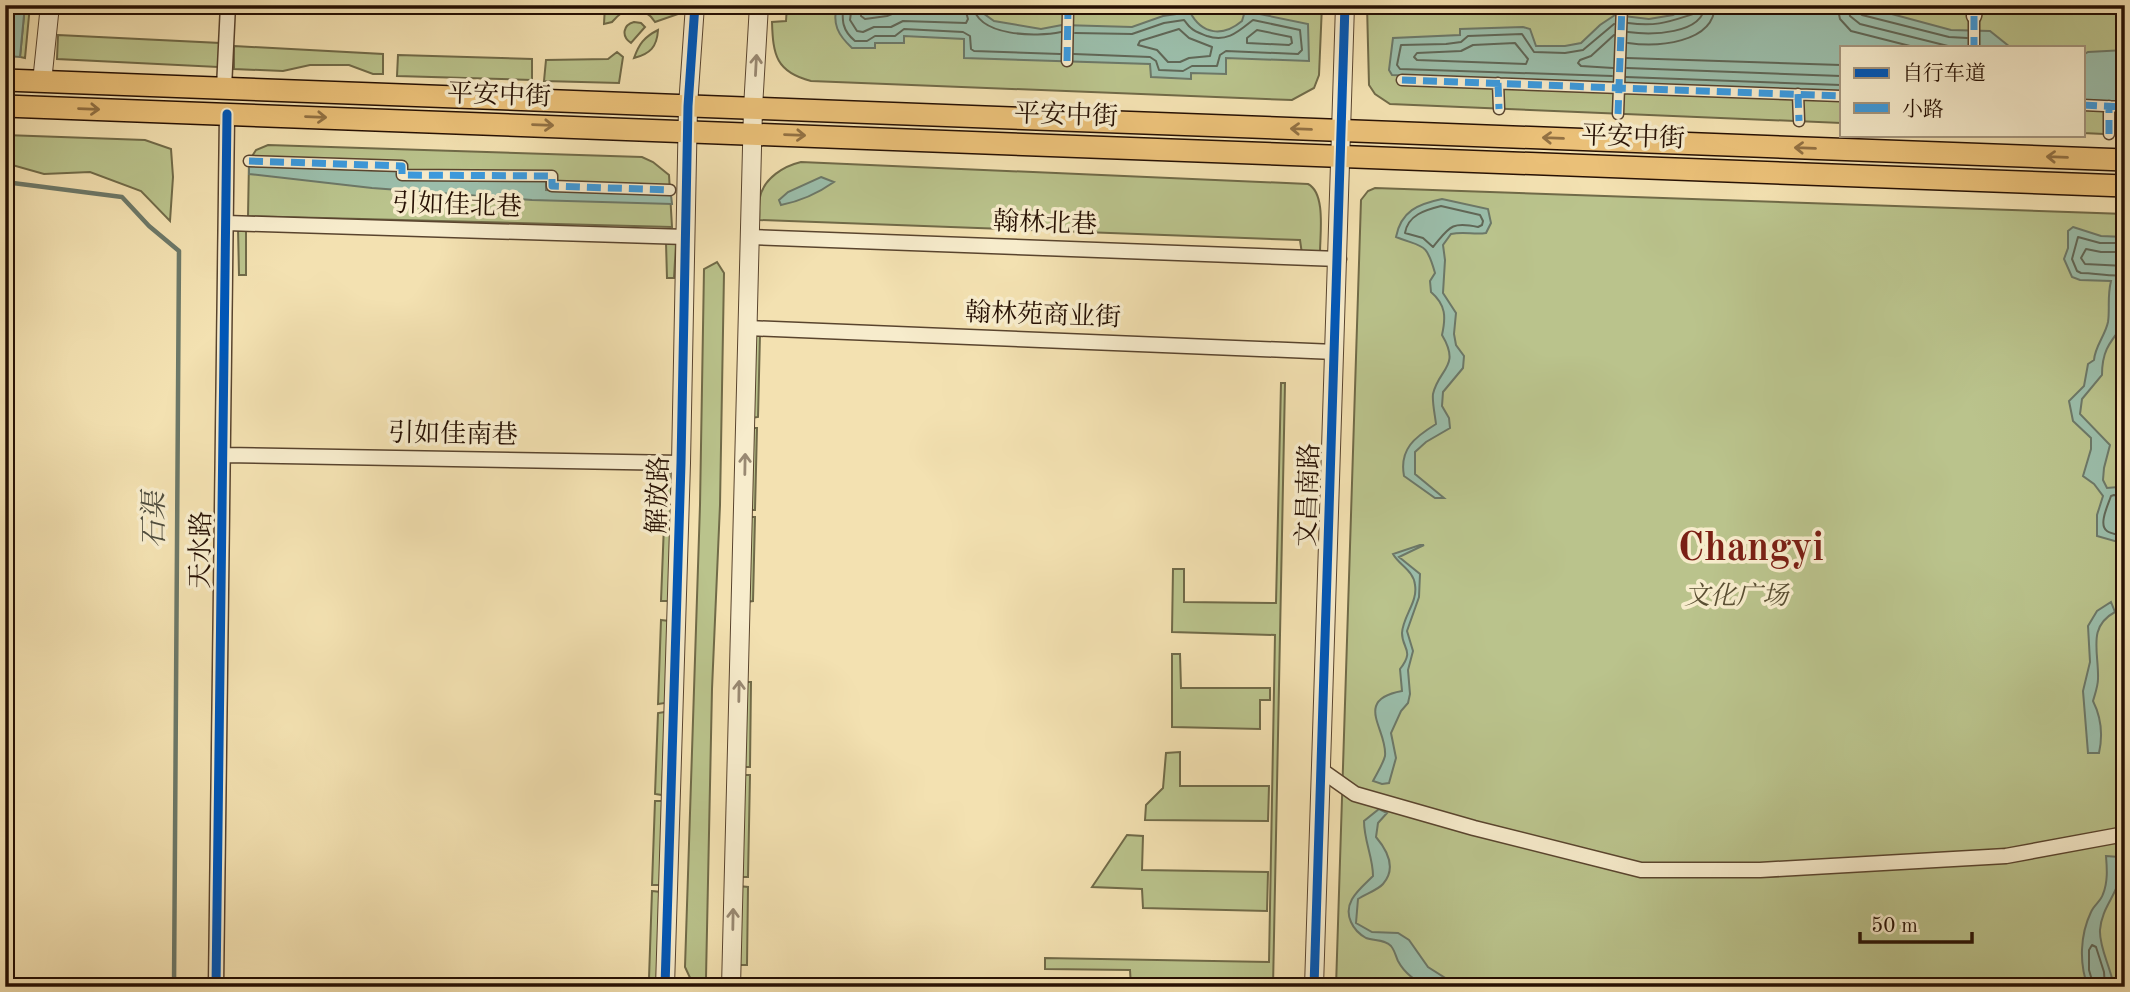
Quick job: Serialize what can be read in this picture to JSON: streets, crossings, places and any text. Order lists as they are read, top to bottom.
{
  "streets": {
    "main road": ["平安中街"],
    "street": [
      "引如佳北巷",
      "翰林北巷",
      "翰林苑商业街",
      "引如佳南巷",
      "解放路",
      "文昌南路",
      "天水路"
    ]
  },
  "crossings": [
    ["平安中街", "解放路"],
    ["平安中街", "文昌南路"],
    ["平安中街", "天水路"],
    ["引如佳北巷", "解放路"],
    ["引如佳北巷", "天水路"],
    ["翰林北巷", "文昌南路"],
    ["翰林苑商业街", "文昌南路"],
    ["引如佳南巷", "解放路"],
    ["引如佳南巷", "天水路"]
  ],
  "districts": ["Changyi"],
  "water": ["石渠"],
  "parks": ["文化广场"],
  "legend": ["自行车道", "小路"],
  "scale_bar": "50 m"
}
